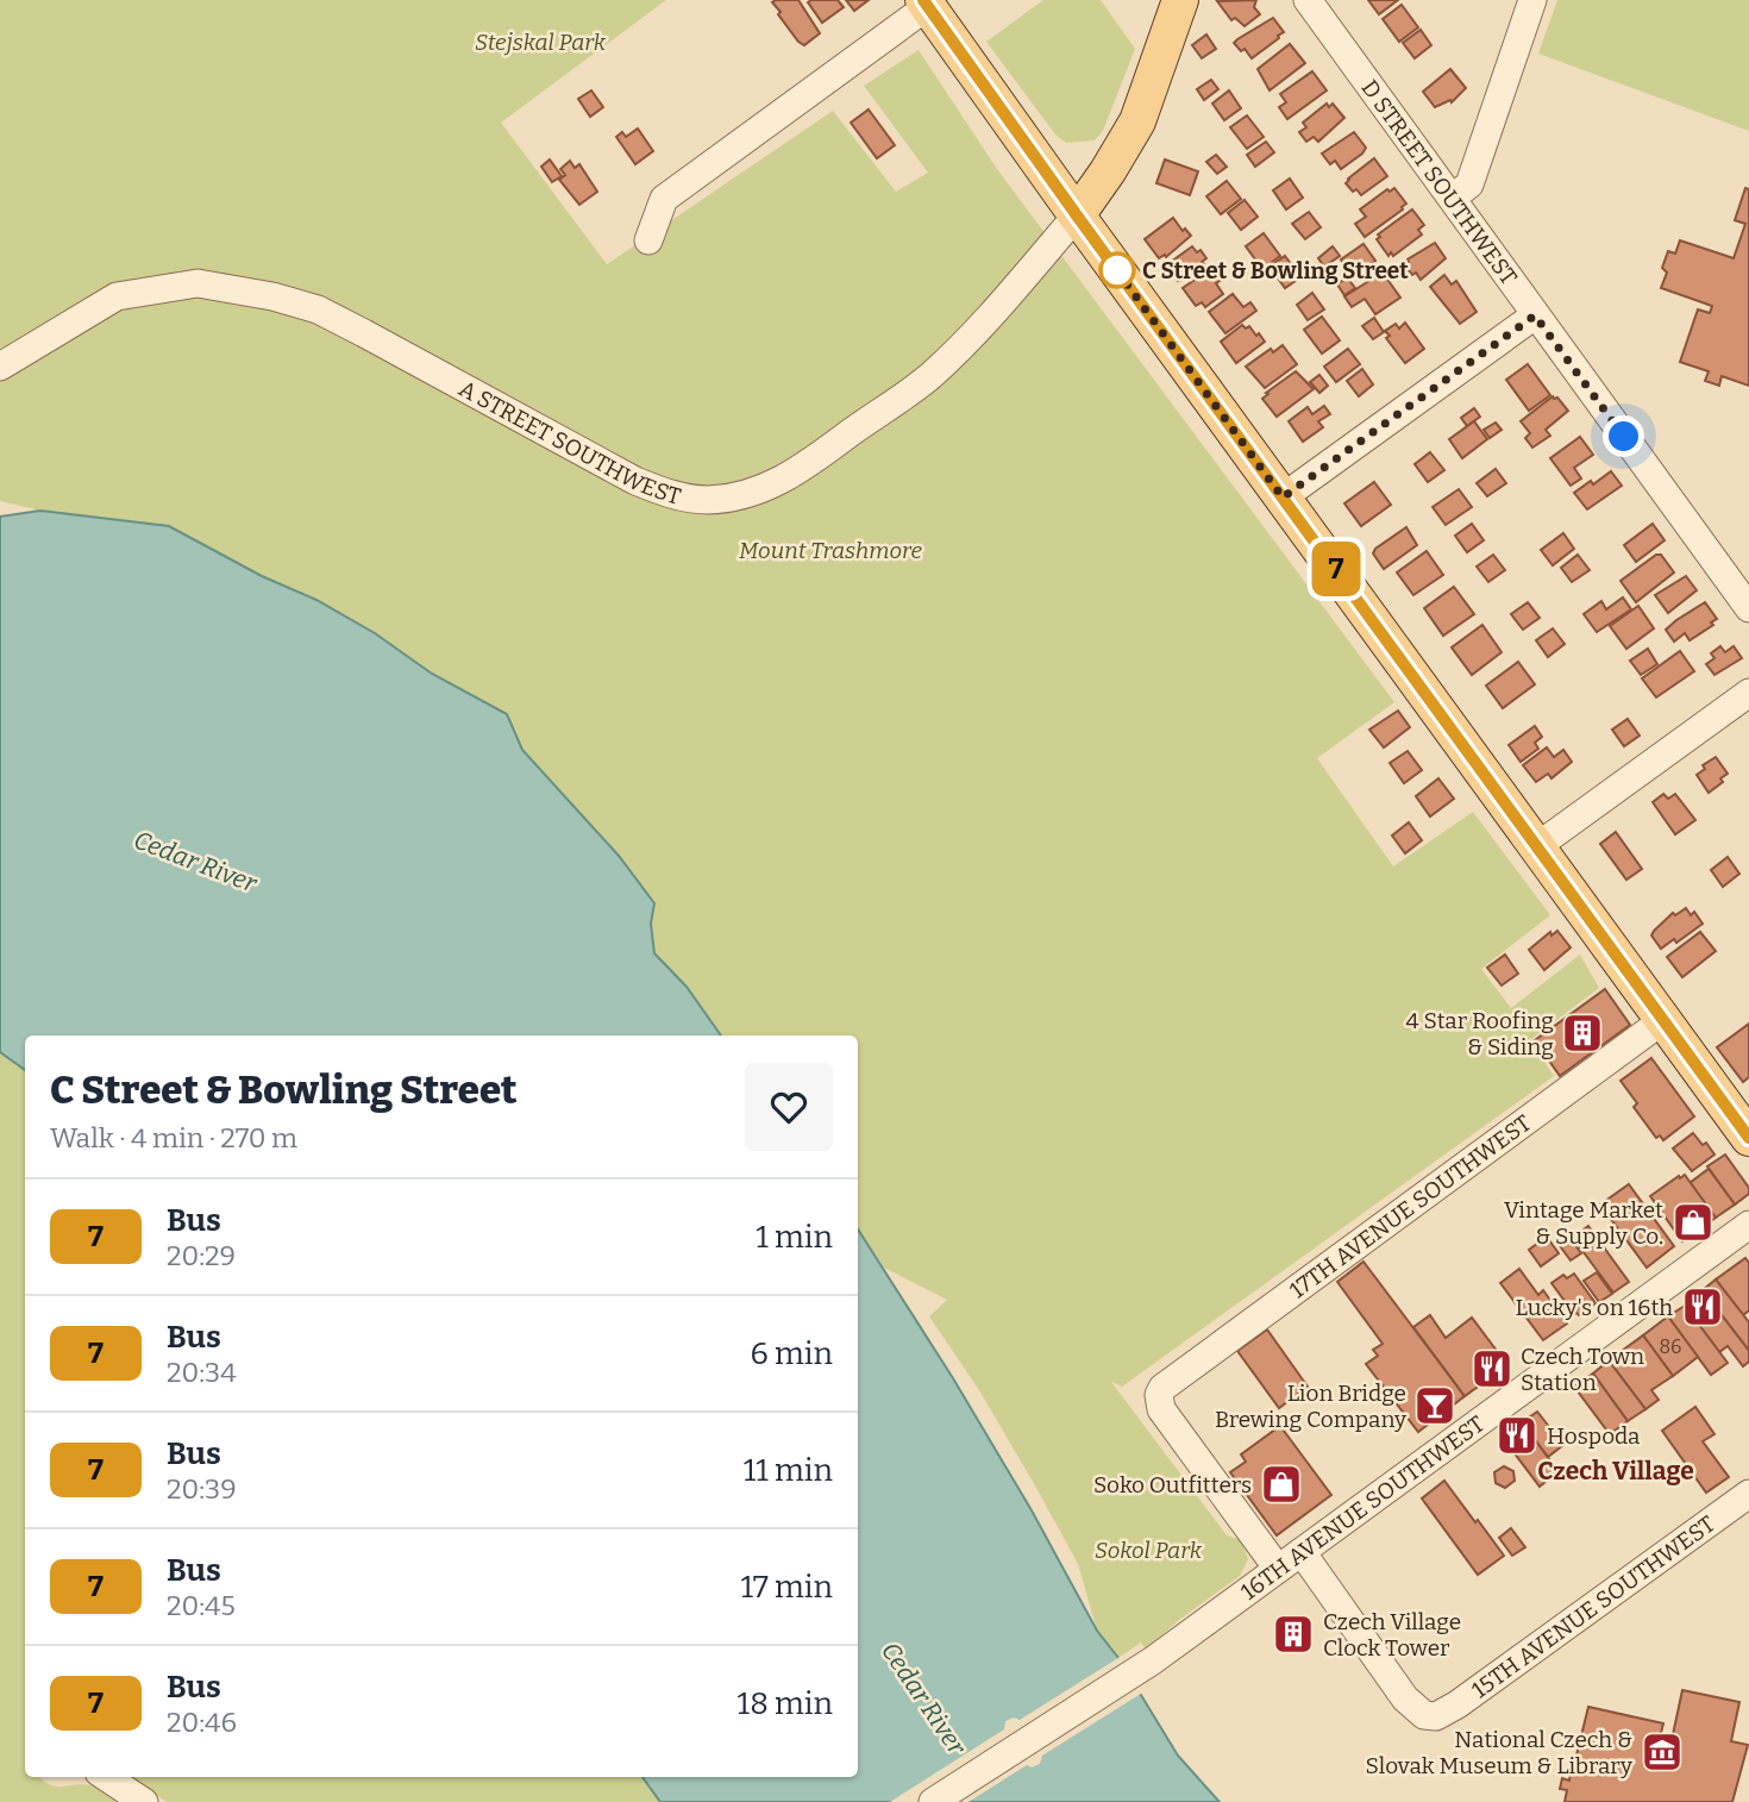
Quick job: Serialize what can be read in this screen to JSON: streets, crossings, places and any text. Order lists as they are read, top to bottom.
{
  "streets": {
    "street": [
      "D STREET SOUTHWEST",
      "A STREET SOUTHWEST",
      "17TH AVENUE SOUTHWEST",
      "16TH AVENUE SOUTHWEST",
      "15TH AVENUE SOUTHWEST"
    ]
  },
  "crossings": [
    ["17TH AVENUE SOUTHWEST", "16TH AVENUE SOUTHWEST"],
    ["16TH AVENUE SOUTHWEST", "15TH AVENUE SOUTHWEST"]
  ],
  "districts": ["Czech Village"],
  "water": ["Cedar River"],
  "parks": ["Stejskal Park", "Mount Trashmore", "Sokol Park"],
  "places": {
    "other": ["C Street & Bowling Street"],
    "building": ["4 Star Roofing & Siding", "Czech Village Clock Tower"],
    "shop": ["Vintage Market & Supply Co.", "Soko Outfitters"],
    "restaurant": ["Lucky's on 16th", "Czech Town Station", "Hospoda"],
    "bar": ["Lion Bridge Brewing Company"],
    "museum": ["National Czech & Slovak Museum & Library"]
  },
  "lines": ["bus line 7"],
  "house_numbers": ["86"],
  "page": {
    "on_map": "7",
    "heading": ["C Street & Bowling Street", "Walk · 4 min · 270 m"],
    "list": [
      {
        "mark": "7",
        "name": "Bus",
        "note": "20:29",
        "value": "1 min"
      },
      {
        "mark": "7",
        "name": "Bus",
        "note": "20:34",
        "value": "6 min"
      },
      {
        "mark": "7",
        "name": "Bus",
        "note": "20:39",
        "value": "11 min"
      },
      {
        "mark": "7",
        "name": "Bus",
        "note": "20:45",
        "value": "17 min"
      },
      {
        "mark": "7",
        "name": "Bus",
        "note": "20:46",
        "value": "18 min"
      }
    ]
  }
}
